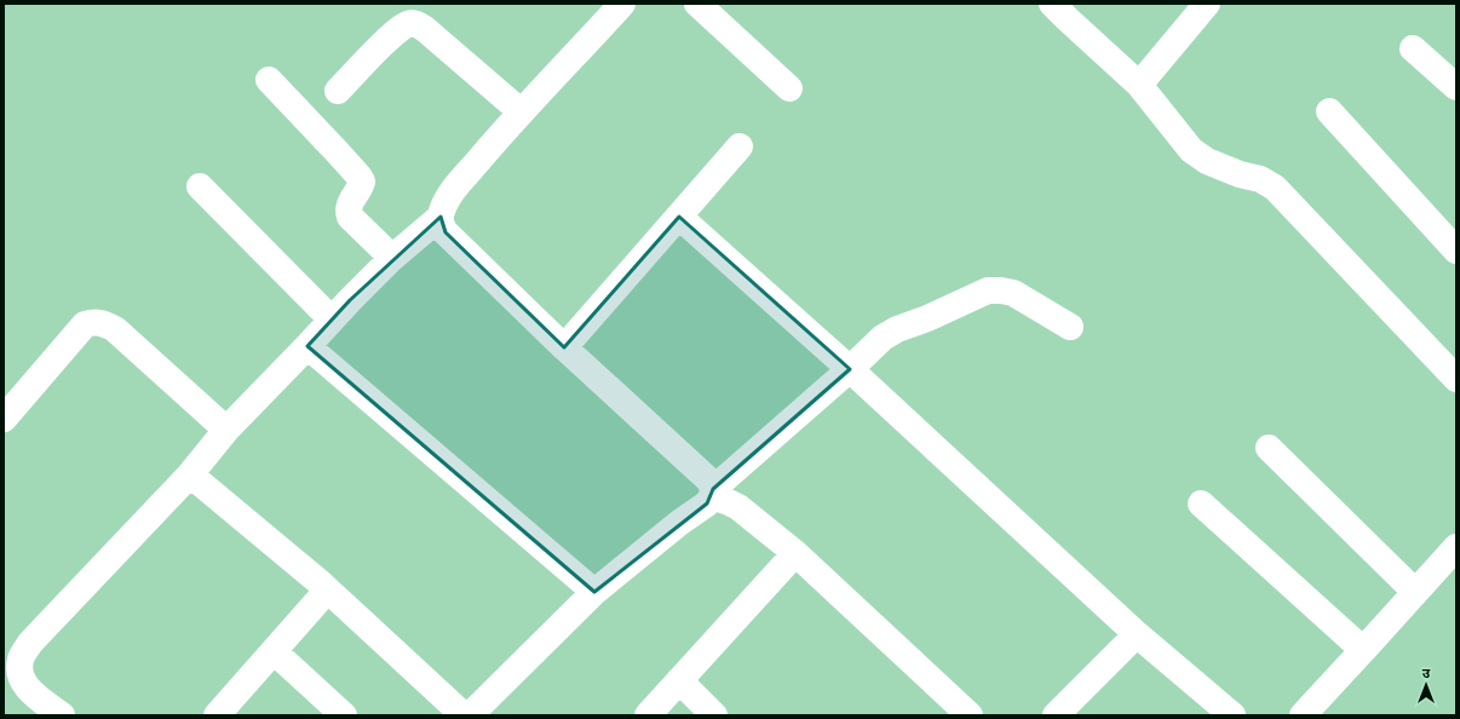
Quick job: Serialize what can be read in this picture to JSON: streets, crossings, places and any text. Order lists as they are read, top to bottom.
{
  "north": "top"
}
